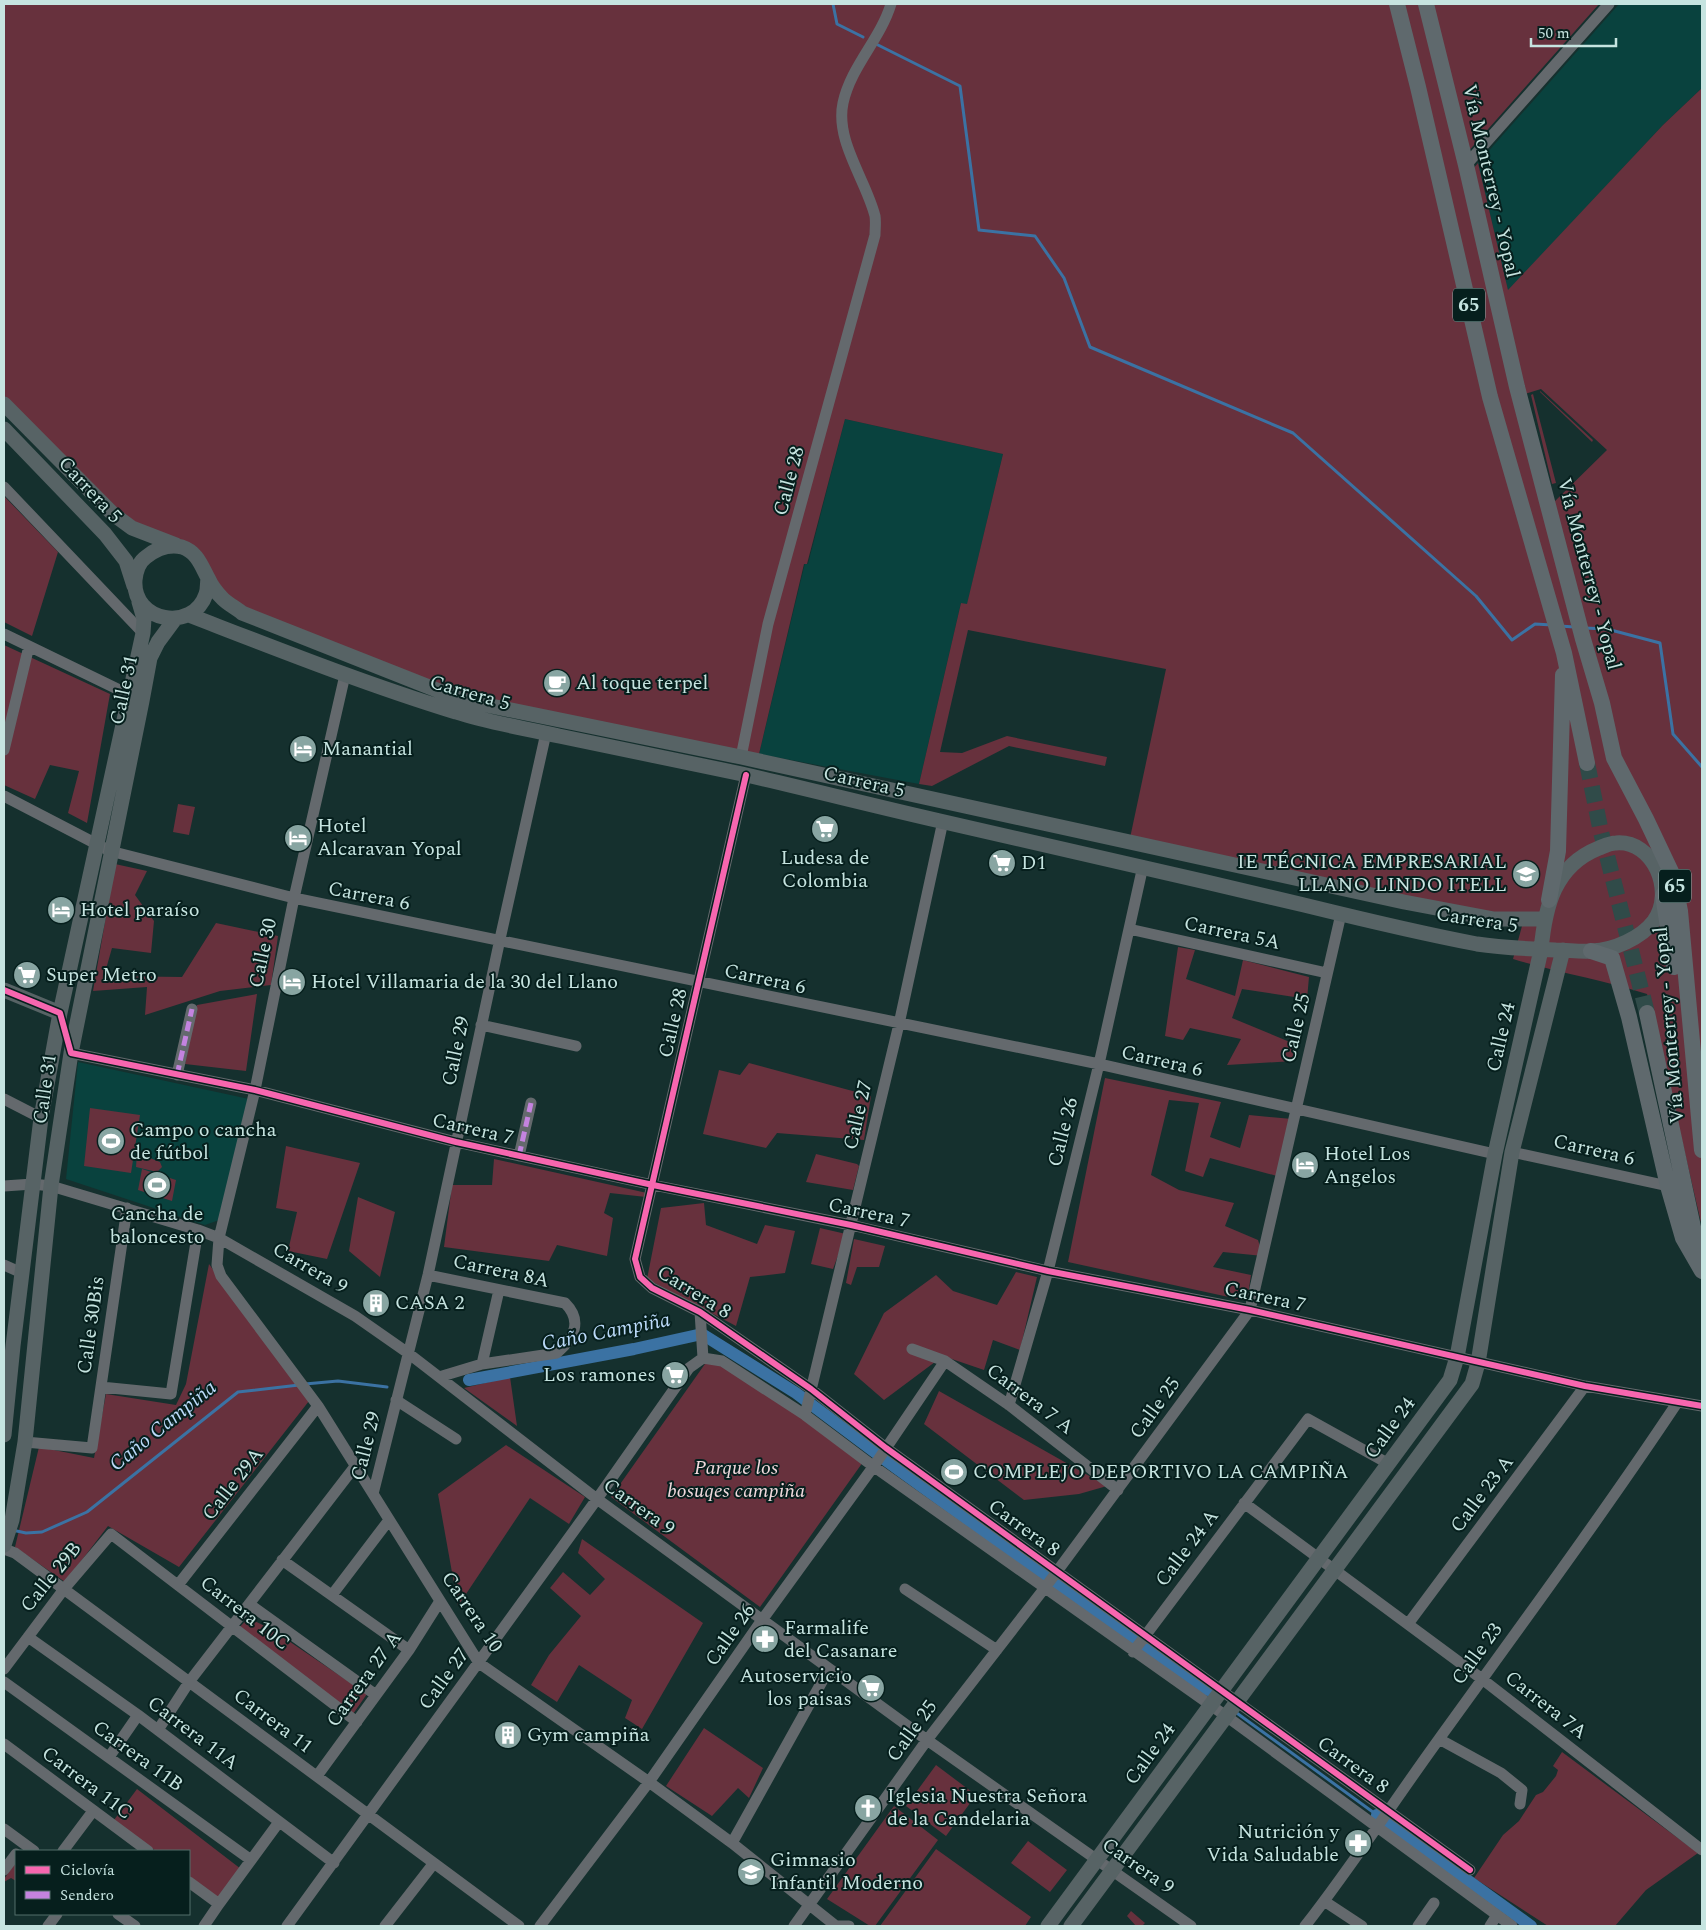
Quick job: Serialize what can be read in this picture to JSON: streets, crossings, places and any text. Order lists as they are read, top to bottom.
{
  "streets": {
    "main road": [
      "Vía Monterrey - Yopal",
      "65",
      "Carrera 5",
      "Calle 31",
      "Calle 24"
    ],
    "street": [
      "Calle 28",
      "Carrera 6",
      "Carrera 5A",
      "Calle 30",
      "Calle 25",
      "Calle 29",
      "Calle 27",
      "Carrera 7",
      "Calle 26",
      "Carrera 9",
      "Carrera 8A",
      "Carrera 8",
      "Calle 30Bis",
      "Carrera 7 A",
      "Calle 29A",
      "Calle 23 A",
      "Calle 24 A",
      "Calle 29B",
      "Carrera 10",
      "Carrera 10C",
      "Calle 23",
      "Carrera 27 A",
      "Carrera 7A",
      "Carrera 11",
      "Carrera 11A",
      "Carrera 11B",
      "Carrera 11C"
    ]
  },
  "crossings": [
    ["Calle 28", "Carrera 5"],
    ["Calle 28", "Carrera 6"],
    ["Calle 28", "Carrera 7"],
    ["Calle 28", "Carrera 8"],
    ["Carrera 5", "Calle 31"],
    ["Carrera 5", "Calle 30"],
    ["Carrera 5", "Calle 25"],
    ["Carrera 5", "Calle 24"],
    ["Carrera 5", "Calle 29"],
    ["Carrera 5", "Calle 27"],
    ["Carrera 5", "Calle 26"],
    ["Calle 31", "Carrera 6"],
    ["Calle 31", "Carrera 7"],
    ["Calle 31", "Carrera 9"],
    ["Calle 31", "Calle 30Bis"],
    ["Carrera 6", "Calle 30"],
    ["Carrera 6", "Calle 25"],
    ["Carrera 6", "Calle 24"],
    ["Carrera 6", "Calle 29"],
    ["Carrera 6", "Calle 27"],
    ["Carrera 6", "Calle 26"],
    ["Carrera 5A", "Calle 25"],
    ["Carrera 5A", "Calle 26"],
    ["Calle 30", "Carrera 7"],
    ["Calle 30", "Carrera 9"],
    ["Calle 30", "Carrera 10"],
    ["Calle 25", "Carrera 7"],
    ["Calle 25", "Carrera 9"],
    ["Calle 25", "Carrera 8"],
    ["Calle 25", "Carrera 7 A"],
    ["Calle 25", "Carrera 10"],
    ["Calle 24", "Carrera 7"],
    ["Calle 24", "Carrera 9"],
    ["Calle 24", "Carrera 8"],
    ["Calle 24", "Calle 24 A"],
    ["Calle 24", "Carrera 7A"],
    ["Calle 29", "Carrera 7"],
    ["Calle 29", "Carrera 9"],
    ["Calle 29", "Carrera 8A"],
    ["Calle 29", "Carrera 10"],
    ["Calle 29", "Carrera 10C"],
    ["Calle 29", "Carrera 11"],
    ["Calle 29", "Carrera 11A"],
    ["Calle 27", "Carrera 7"],
    ["Calle 27", "Carrera 9"],
    ["Calle 27", "Carrera 8"],
    ["Calle 27", "Carrera 10"],
    ["Calle 27", "Carrera 11"],
    ["Calle 27", "Carrera 11A"],
    ["Carrera 7", "Calle 26"],
    ["Carrera 7", "Calle 23 A"],
    ["Carrera 7", "Calle 23"],
    ["Calle 26", "Carrera 9"],
    ["Calle 26", "Carrera 8"],
    ["Calle 26", "Carrera 7 A"],
    ["Calle 26", "Carrera 10"],
    ["Carrera 9", "Calle 30Bis"],
    ["Carrera 9", "Carrera 10"],
    ["Carrera 8", "Calle 24 A"],
    ["Carrera 8", "Calle 23"],
    ["Calle 29A", "Carrera 10"],
    ["Calle 29A", "Carrera 10C"],
    ["Calle 23 A", "Carrera 7A"],
    ["Calle 24 A", "Carrera 7A"],
    ["Calle 29B", "Carrera 10C"],
    ["Calle 29B", "Carrera 11"],
    ["Calle 29B", "Carrera 11A"],
    ["Carrera 10", "Carrera 27 A"],
    ["Carrera 10C", "Carrera 27 A"],
    ["Calle 23", "Carrera 7A"],
    ["Carrera 27 A", "Carrera 11"]
  ],
  "water": ["Caño Campiña"],
  "parks": ["Parque los bosuqes campiña"],
  "places": {
    "cafe": ["Al toque terpel"],
    "hotel": [
      "Manantial",
      "Hotel Alcaravan Yopal",
      "Hotel paraíso",
      "Hotel Villamaria de la 30 del Llano",
      "Hotel Los Angelos"
    ],
    "supermarket": [
      "Ludesa de Colombia",
      "D1",
      "Super Metro",
      "Los ramones",
      "Autoservicio los paisas"
    ],
    "school or university": ["IE TÉCNICA EMPRESARIAL LLANO LINDO ITELL", "Gimnasio Infantil Moderno"],
    "sports": ["Campo o cancha de fútbol", "Cancha de baloncesto", "COMPLEJO DEPORTIVO LA CAMPIÑA"],
    "building": ["CASA 2", "Gym campiña"],
    "pharmacy": ["Farmalife del Casanare", "Nutrición y Vida Saludable"],
    "church": ["Iglesia Nuestra Señora de la Candelaria"]
  },
  "legend": ["Ciclovía", "Sendero"],
  "scale_bar": "50 m"
}
